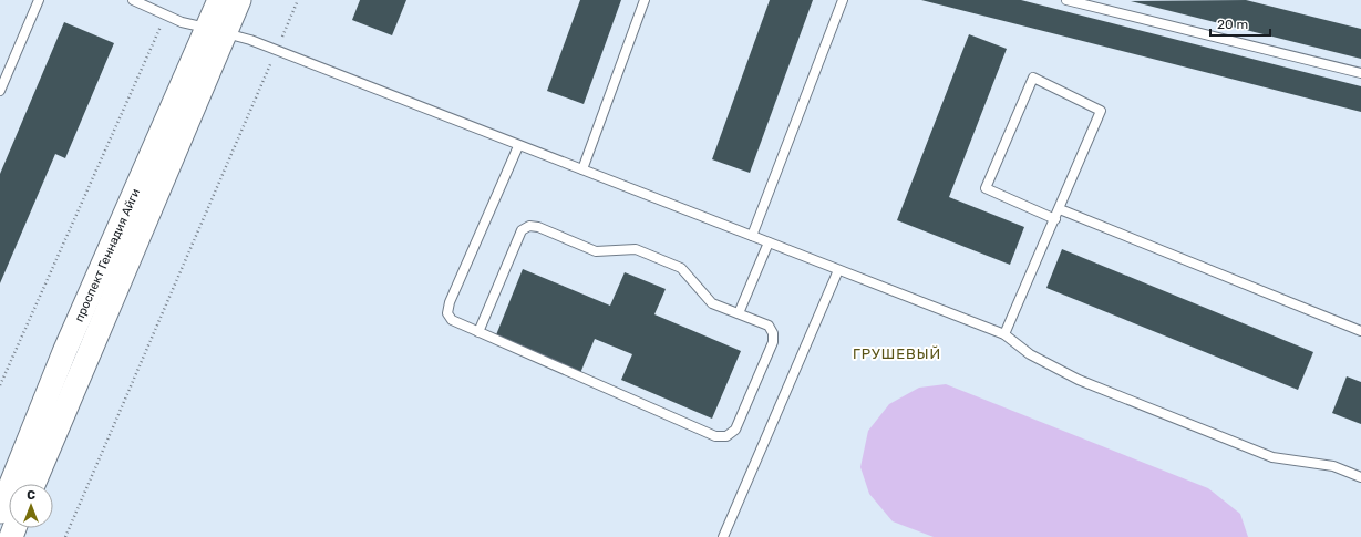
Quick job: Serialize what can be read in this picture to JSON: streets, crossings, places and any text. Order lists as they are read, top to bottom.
{
  "streets": {
    "main road": ["проспект Геннадия Айги"]
  },
  "districts": ["ГРУШЕВЫЙ"],
  "scale_bar": "20 m",
  "north": "top"
}
